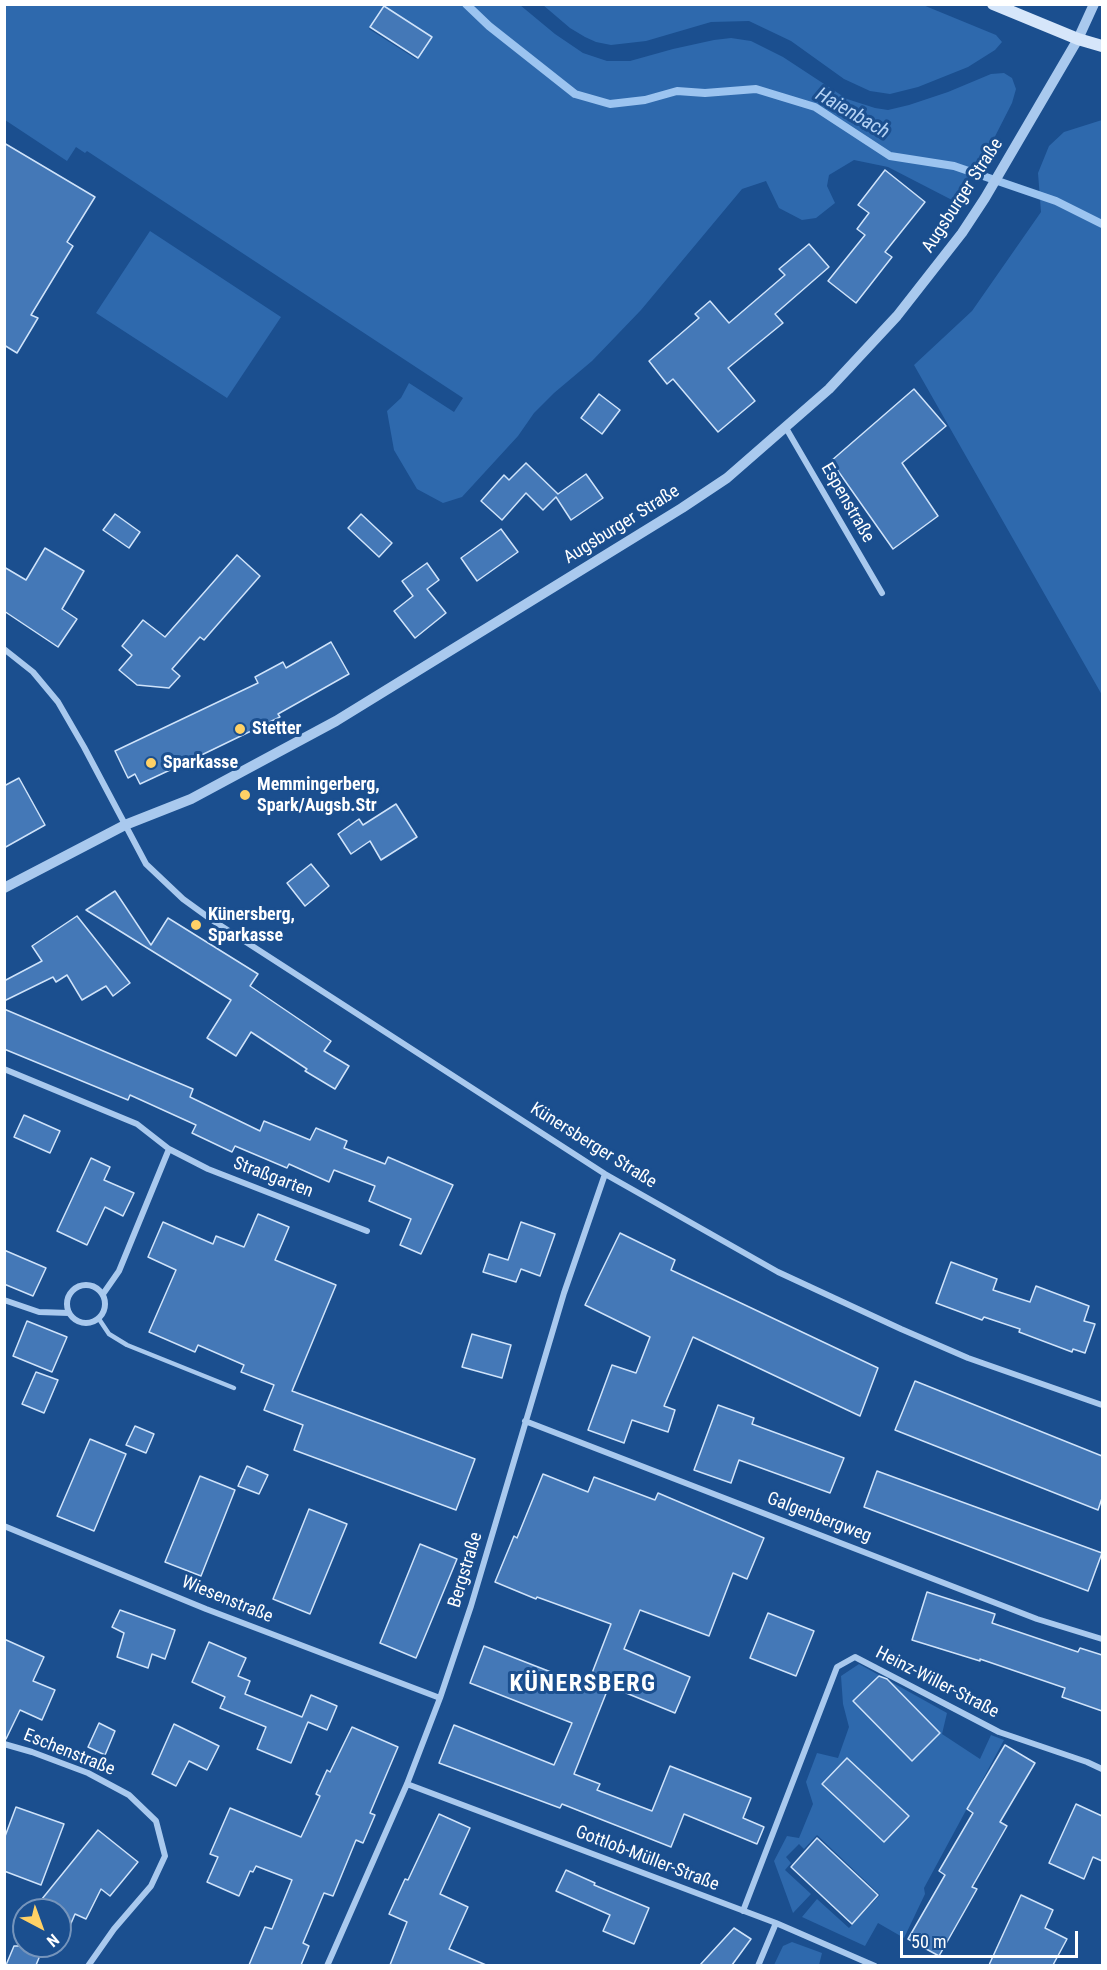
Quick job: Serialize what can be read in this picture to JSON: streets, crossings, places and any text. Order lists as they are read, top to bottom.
{
  "streets": {
    "street": [
      "Augsburger Straße",
      "Espenstraße",
      "Künersberger Straße",
      "Straßgarten",
      "Galgenbergweg",
      "Bergstraße",
      "Wiesenstraße",
      "Heinz-Willer-Straße",
      "Eschenstraße",
      "Gottlob-Müller-Straße"
    ]
  },
  "crossings": [
    ["Augsburger Straße", "Espenstraße"],
    ["Augsburger Straße", "Künersberger Straße"],
    ["Künersberger Straße", "Bergstraße"],
    ["Galgenbergweg", "Bergstraße"],
    ["Bergstraße", "Wiesenstraße"],
    ["Bergstraße", "Gottlob-Müller-Straße"],
    ["Heinz-Willer-Straße", "Gottlob-Müller-Straße"]
  ],
  "districts": ["KÜNERSBERG"],
  "water": ["Haienbach"],
  "places": [
    "Stetter",
    "Sparkasse",
    "Memmingerberg, Spark/Augsb.Str",
    "Künersberg, Sparkasse"
  ],
  "scale_bar": "50 m",
  "north": "bottom right"
}
